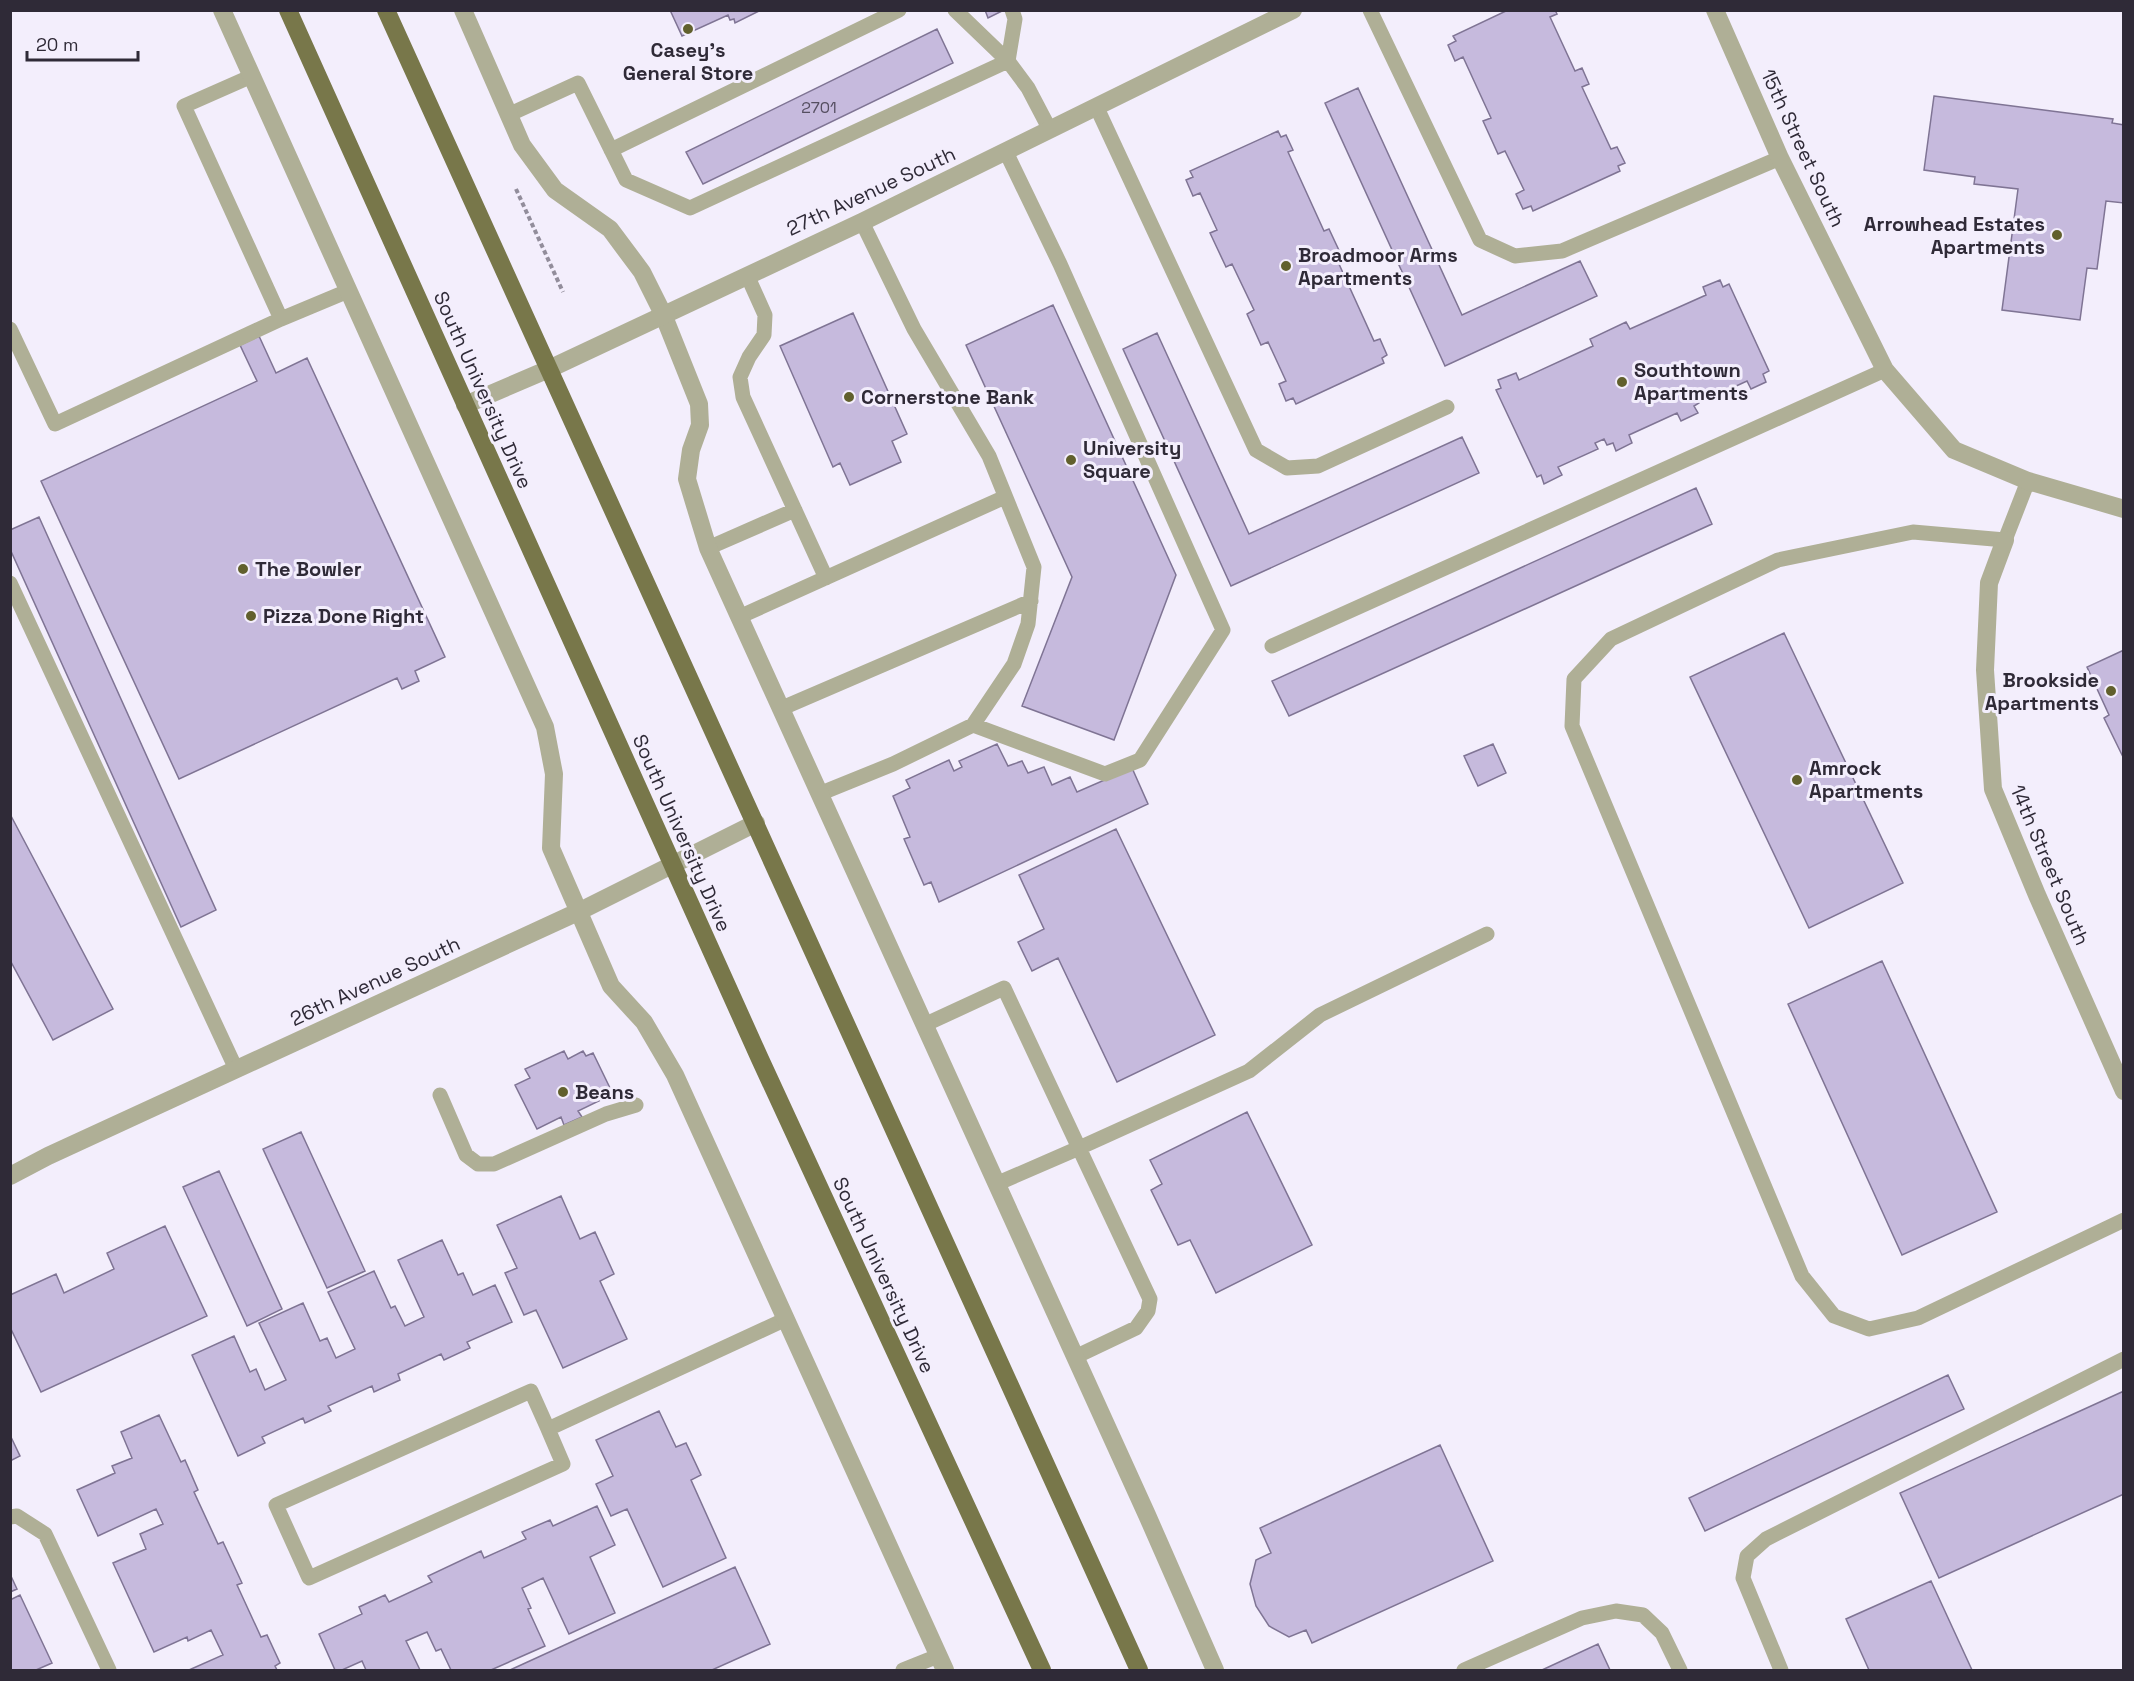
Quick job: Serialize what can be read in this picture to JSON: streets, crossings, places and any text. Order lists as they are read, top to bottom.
{
  "streets": {
    "main road": ["South University Drive"],
    "street": [
      "15th Street South",
      "27th Avenue South",
      "14th Street South",
      "26th Avenue South"
    ]
  },
  "crossings": [
    ["27th Avenue South", "South University Drive"],
    ["South University Drive", "26th Avenue South"]
  ],
  "places": [
    "Casey's General Store",
    "Arrowhead Estates Apartments",
    "Broadmoor Arms Apartments",
    "Southtown Apartments",
    "Cornerstone Bank",
    "University Square",
    "The Bowler",
    "Pizza Done Right",
    "Brookside Apartments",
    "Amrock Apartments",
    "Beans"
  ],
  "house_numbers": ["2701"],
  "scale_bar": "20 m"
}
